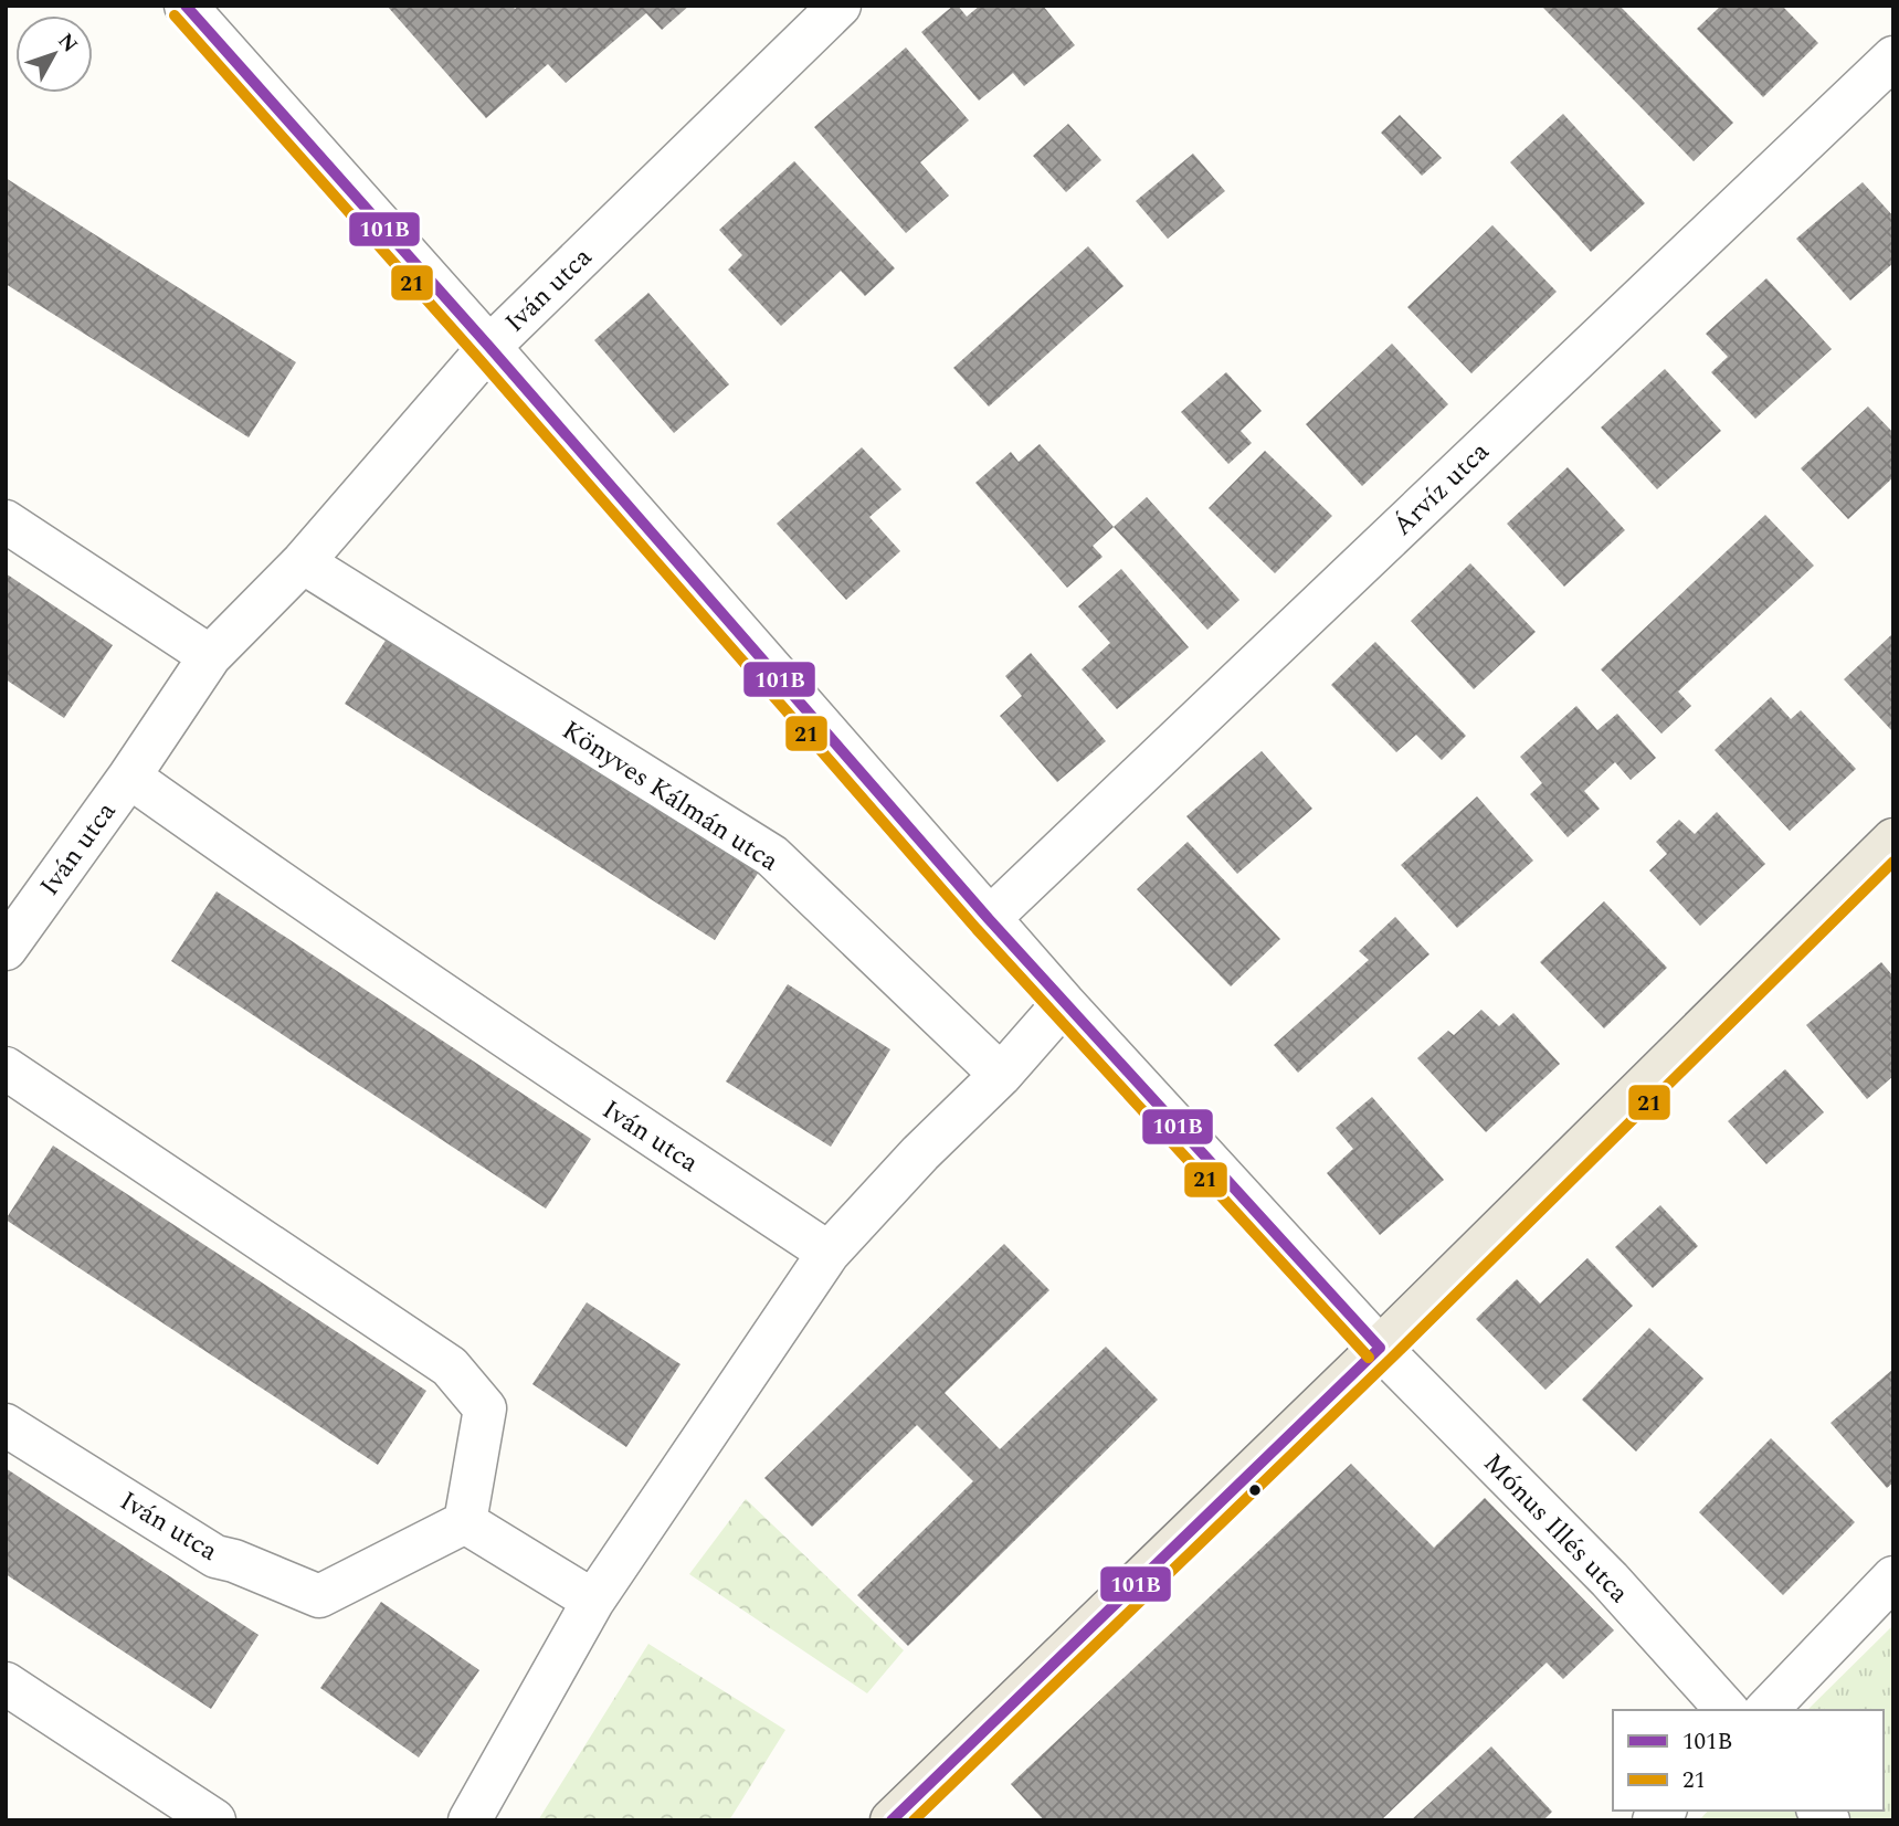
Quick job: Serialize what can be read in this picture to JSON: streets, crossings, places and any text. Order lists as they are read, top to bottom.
{
  "streets": {
    "street": [
      "Iván utca",
      "Árvíz utca",
      "Könyves Kálmán utca",
      "Mónus Illés utca"
    ]
  },
  "crossings": [
    ["Iván utca", "Könyves Kálmán utca"]
  ],
  "lines": ["transit line 101B", "transit line 21"],
  "legend": ["101B", "21"],
  "north": "top right"
}
